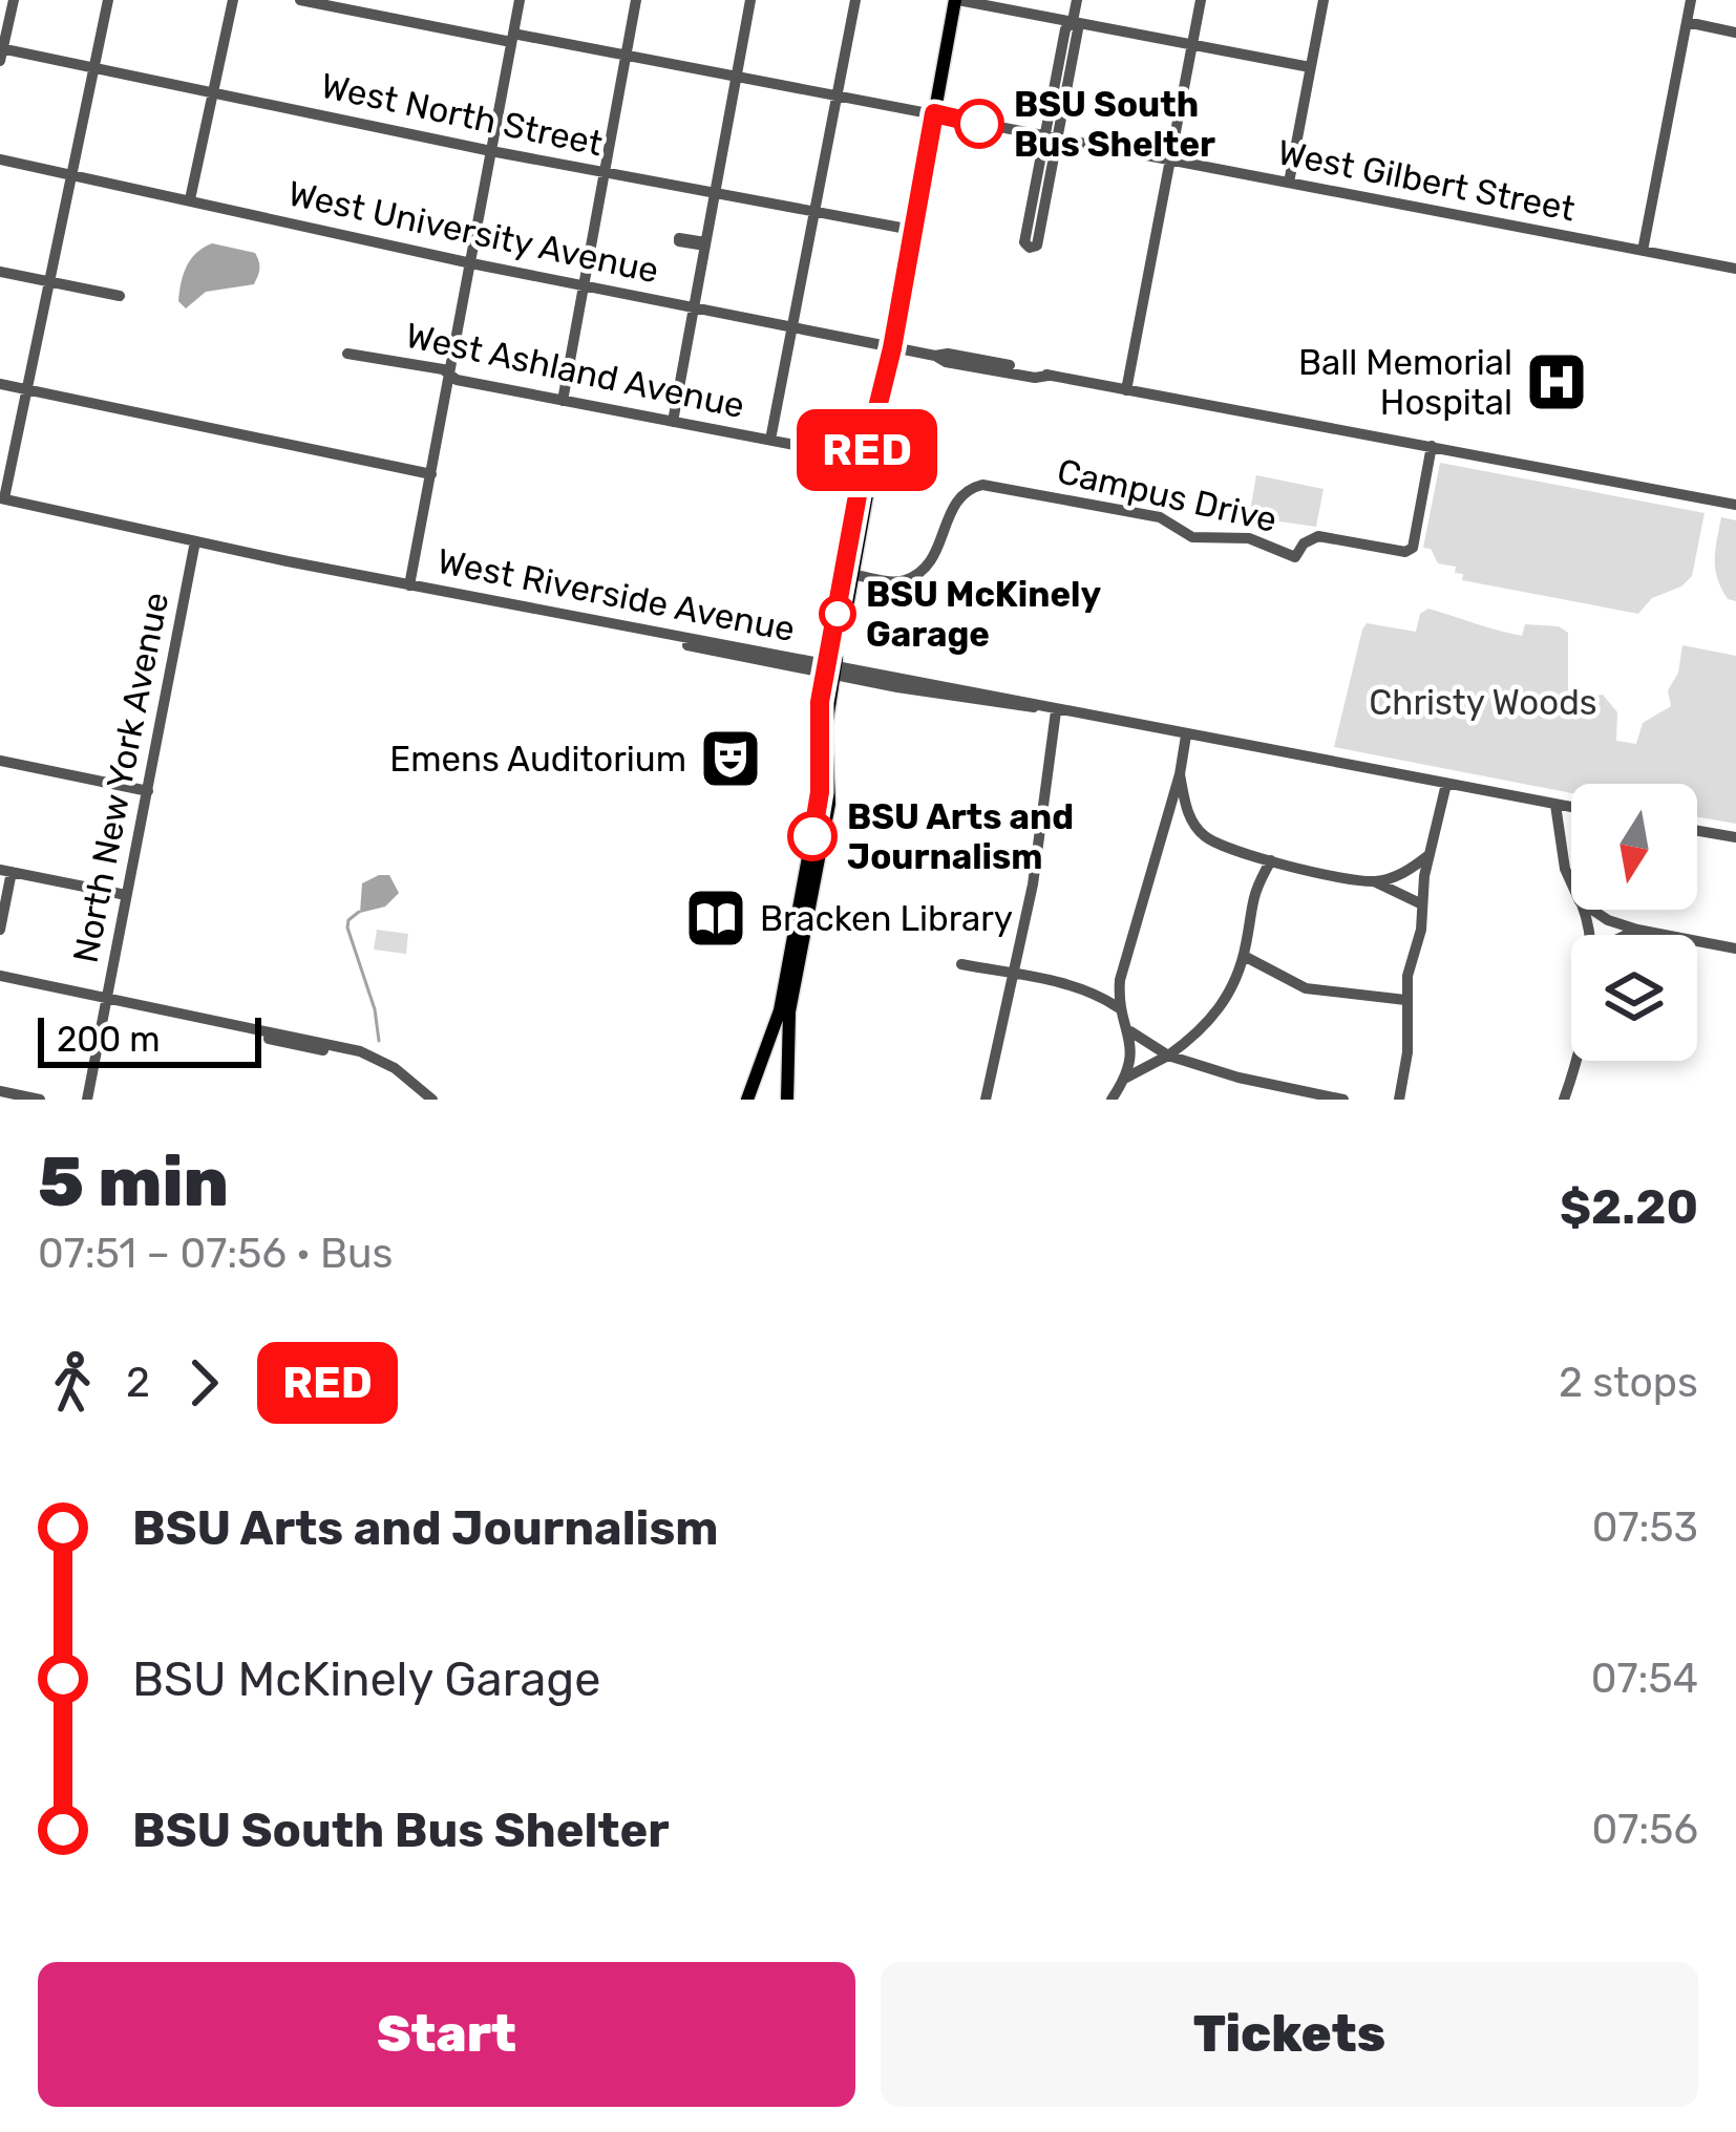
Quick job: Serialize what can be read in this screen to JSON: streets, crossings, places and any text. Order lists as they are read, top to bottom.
{
  "streets": {
    "street": [
      "West North Street",
      "West Gilbert Street",
      "West University Avenue",
      "West Ashland Avenue",
      "Campus Drive",
      "West Riverside Avenue",
      "North New York Avenue"
    ]
  },
  "crossings": [
    ["West University Avenue", "Campus Drive"],
    ["West Riverside Avenue", "North New York Avenue"]
  ],
  "parks": ["Christy Woods"],
  "places": {
    "other": ["BSU South Bus Shelter", "BSU McKinely Garage", "BSU Arts and Journalism"],
    "hospital": ["Ball Memorial Hospital"],
    "theatre": ["Emens Auditorium"],
    "library": ["Bracken Library"]
  },
  "lines": ["bus line RED"],
  "scale_bar": "200 m",
  "north": "bottom",
  "page": {
    "on_map": "RED",
    "scale": "200 m",
    "heading": ["5 min", "07:51 – 07:56 · Bus", "$2.20"],
    "legs": ["2", "RED", "2 stops"],
    "list": [
      {
        "name": "BSU Arts and Journalism",
        "value": "07:53"
      },
      {
        "name": "BSU McKinely Garage",
        "value": "07:54"
      },
      {
        "name": "BSU South Bus Shelter",
        "value": "07:56"
      }
    ],
    "buttons": ["Start", "Tickets"]
  }
}
